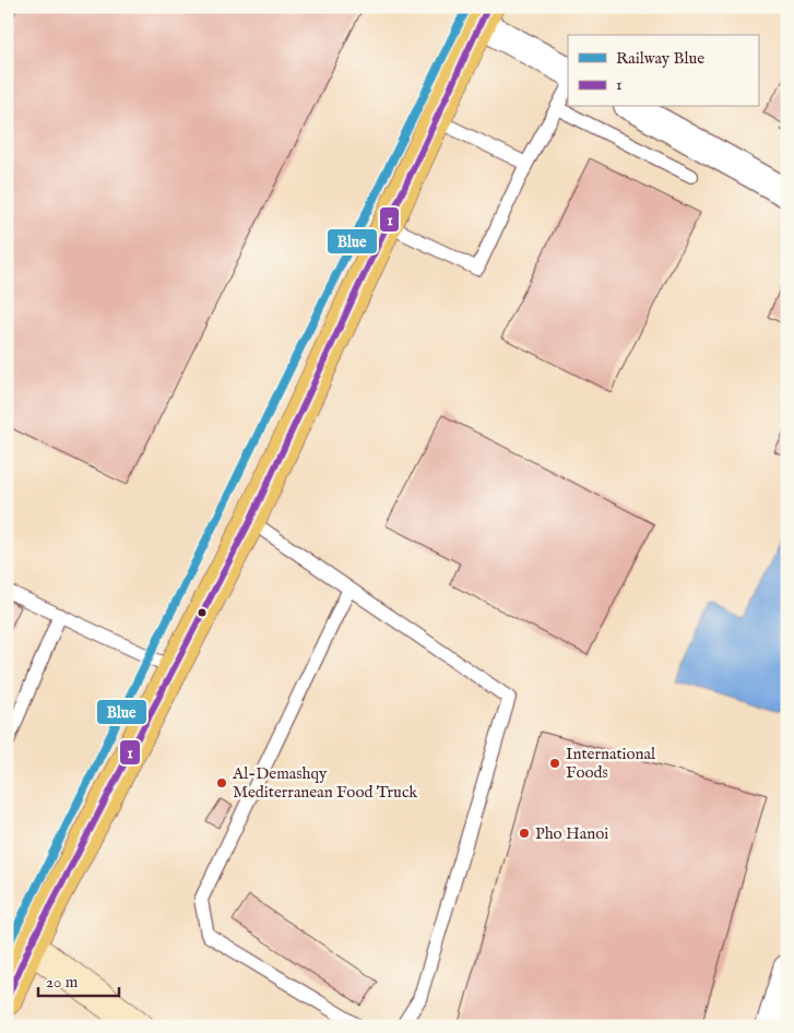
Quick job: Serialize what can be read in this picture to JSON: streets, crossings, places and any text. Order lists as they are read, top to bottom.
{
  "places": ["International Foods", "Al-Demashqy Mediterranean Food Truck", "Pho Hanoi"],
  "lines": ["rail line Blue", "transit line 1"],
  "legend": ["Railway Blue", "1"],
  "scale_bar": "20 m"
}
